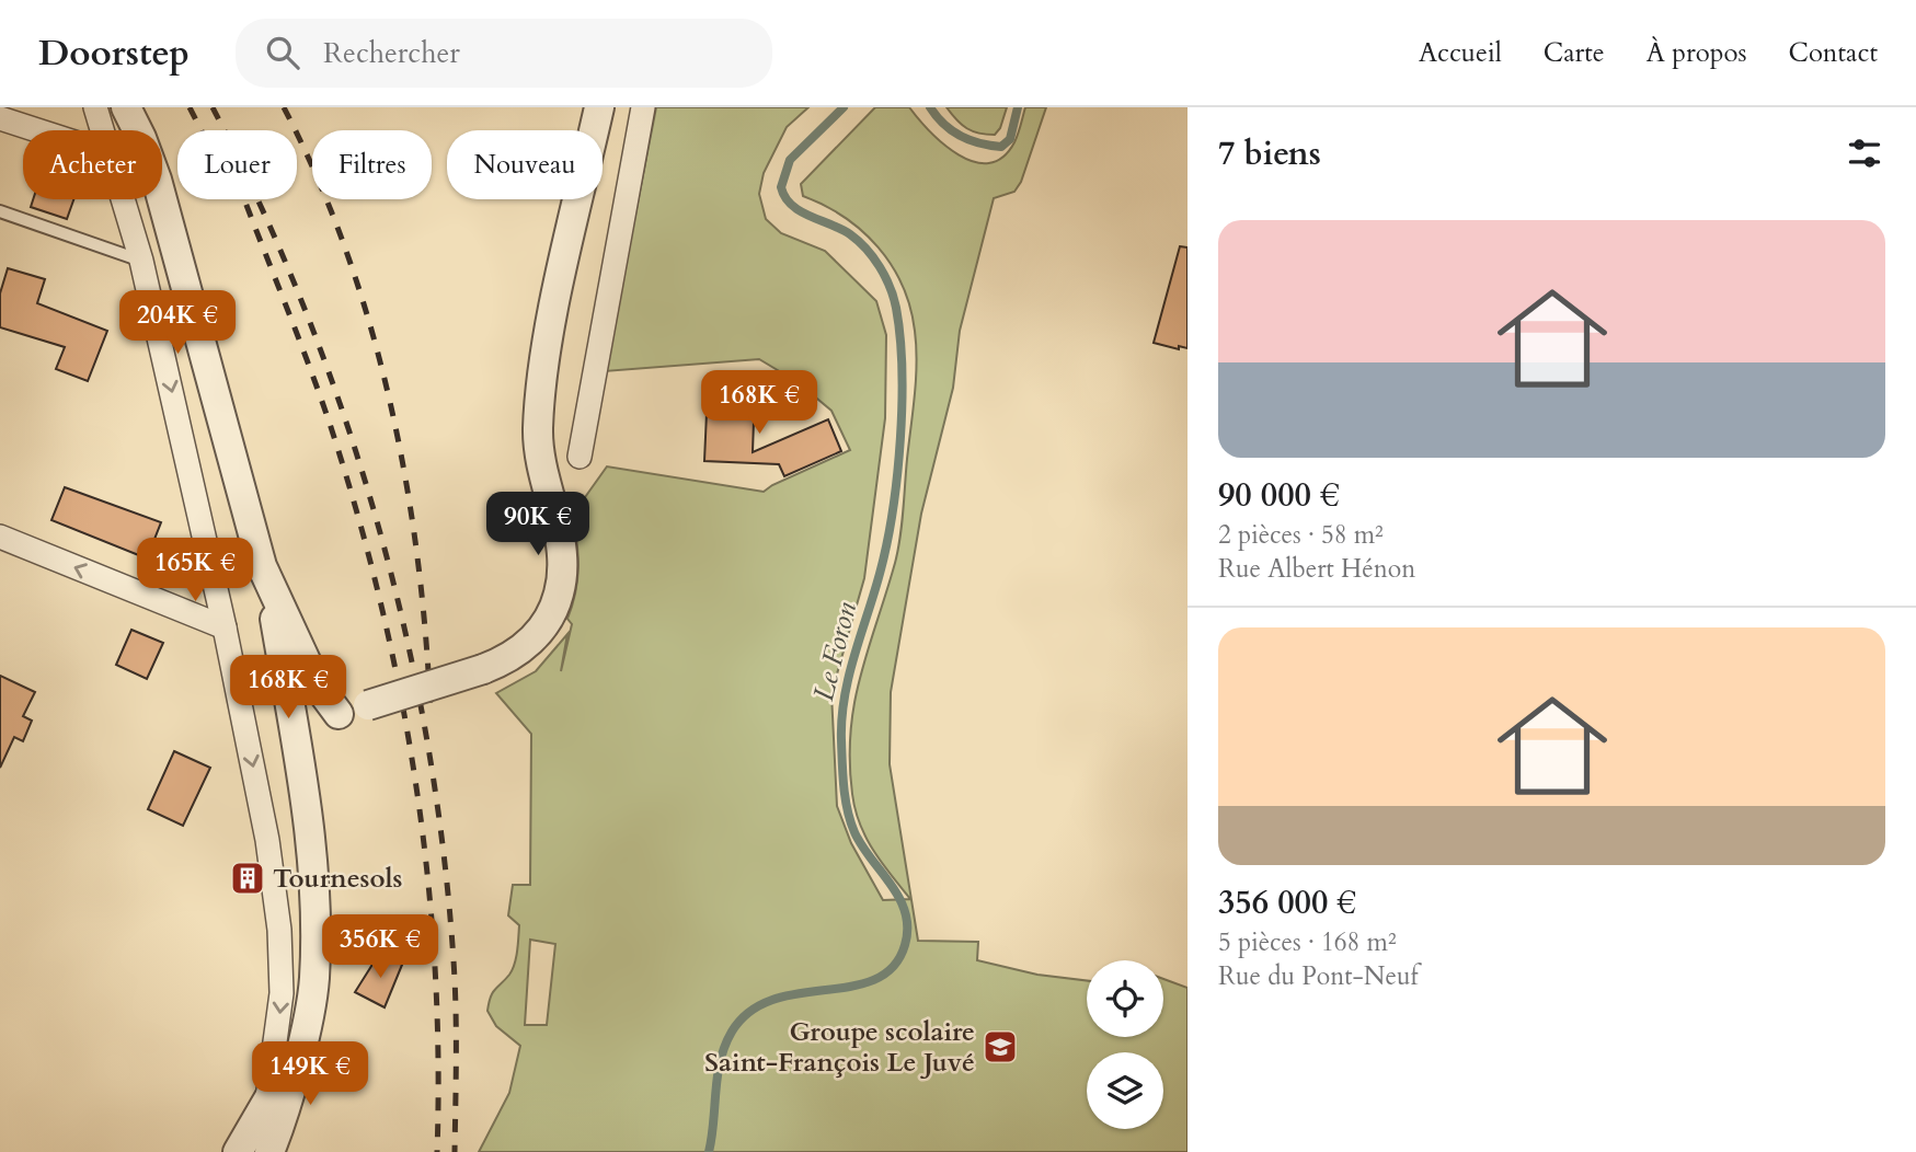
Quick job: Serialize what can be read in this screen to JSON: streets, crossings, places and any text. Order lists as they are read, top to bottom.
{
  "water": ["Le Foron"],
  "places": {
    "building": ["Tournesols"],
    "school or university": ["Groupe scolaire Saint-François Le Juvé"]
  },
  "page": {
    "header": "Doorstep",
    "search": "Rechercher",
    "nav": [
      "Accueil",
      "Carte",
      "À propos",
      "Contact"
    ],
    "heading": "7 biens",
    "chip": [
      "Acheter",
      "Louer",
      "Filtres",
      "Nouveau"
    ],
    "list": [
      {
        "name": "90 000 €",
        "note": "2 pièces · 58 m² · Rue Albert Hénon"
      },
      {
        "name": "356 000 €",
        "note": "5 pièces · 168 m² · Rue du Pont-Neuf"
      }
    ],
    "price": [
      "204K €",
      "168K €",
      "90K €",
      "165K €",
      "168K €",
      "356K €",
      "149K €"
    ]
  }
}
